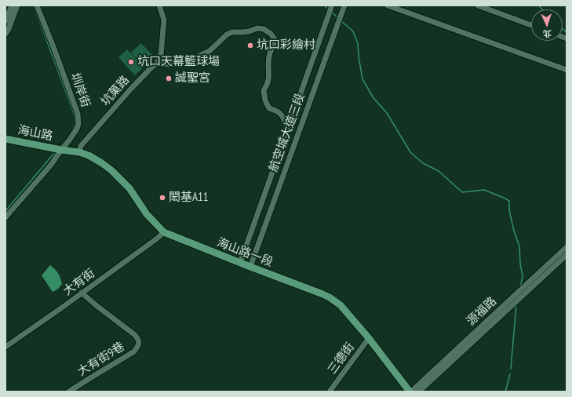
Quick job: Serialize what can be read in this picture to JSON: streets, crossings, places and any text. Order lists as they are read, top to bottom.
{
  "streets": {
    "main road": ["海山路", "海山路一段"],
    "street": [
      "圳岸街",
      "坑菓路",
      "航空城大道三段",
      "大有街",
      "源福路",
      "三德街",
      "大有街9巷"
    ]
  },
  "crossings": [
    ["圳岸街", "海山路"],
    ["圳岸街", "海山路一段"],
    ["坑菓路", "海山路一段"],
    ["航空城大道三段", "海山路一段"],
    ["海山路", "海山路一段"],
    ["海山路一段", "大有街"],
    ["海山路一段", "源福路"],
    ["海山路一段", "三德街"],
    ["大有街", "大有街9巷"]
  ],
  "places": [
    "坑口彩繪村",
    "坑口天幕籃球場",
    "誠聖宮",
    "閎基A11"
  ],
  "north": "bottom"
}
